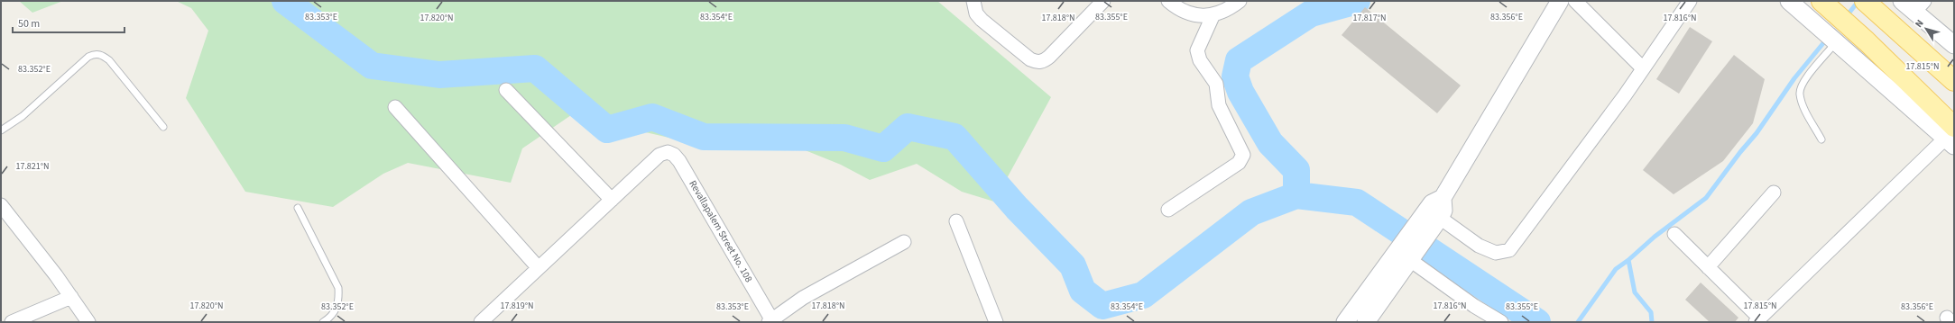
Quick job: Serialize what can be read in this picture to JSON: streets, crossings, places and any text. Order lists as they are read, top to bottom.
{
  "streets": {
    "street": ["Revallapalem Street No. 108"]
  },
  "scale_bar": "50 m",
  "north": "top left",
  "coordinates": [
    "83.353°E",
    "83.354°E",
    "83.355°E",
    "83.356°E",
    "17.820°N",
    "17.818°N",
    "17.817°N",
    "17.816°N",
    "17.815°N",
    "83.352°E",
    "17.821°N",
    "17.819°N"
  ]
}
